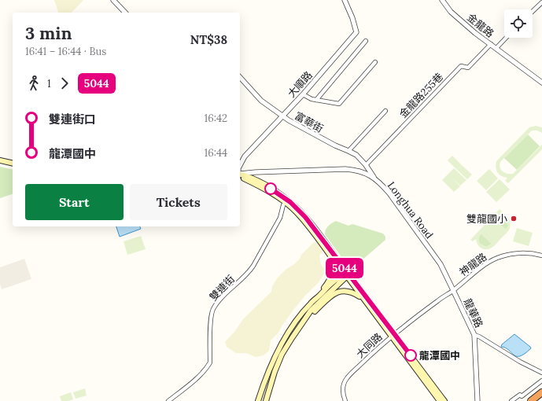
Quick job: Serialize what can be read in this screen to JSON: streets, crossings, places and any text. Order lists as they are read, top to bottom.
{
  "streets": {
    "street": [
      "金龍路",
      "大順路",
      "金龍路255巷",
      "富華街",
      "Longhua Road",
      "神龍路",
      "雙連街",
      "龍華路",
      "大同路"
    ]
  },
  "crossings": [
    ["金龍路", "金龍路255巷"],
    ["大順路", "富華街"],
    ["金龍路255巷", "富華街"],
    ["富華街", "Longhua Road"],
    ["Longhua Road", "神龍路"],
    ["Longhua Road", "龍華路"],
    ["Longhua Road", "大同路"],
    ["神龍路", "龍華路"],
    ["神龍路", "大同路"],
    ["龍華路", "大同路"]
  ],
  "places": ["雙龍國小", "龍潭國中"],
  "lines": ["bus line 5044"],
  "page": {
    "on_map": "5044",
    "heading": ["3 min", "16:41 – 16:44 · Bus", "NT$38"],
    "legs": ["1", "5044"],
    "list": [
      {
        "name": "雙連街口",
        "value": "16:42"
      },
      {
        "name": "龍潭國中",
        "value": "16:44"
      }
    ],
    "buttons": ["Start", "Tickets"]
  }
}
